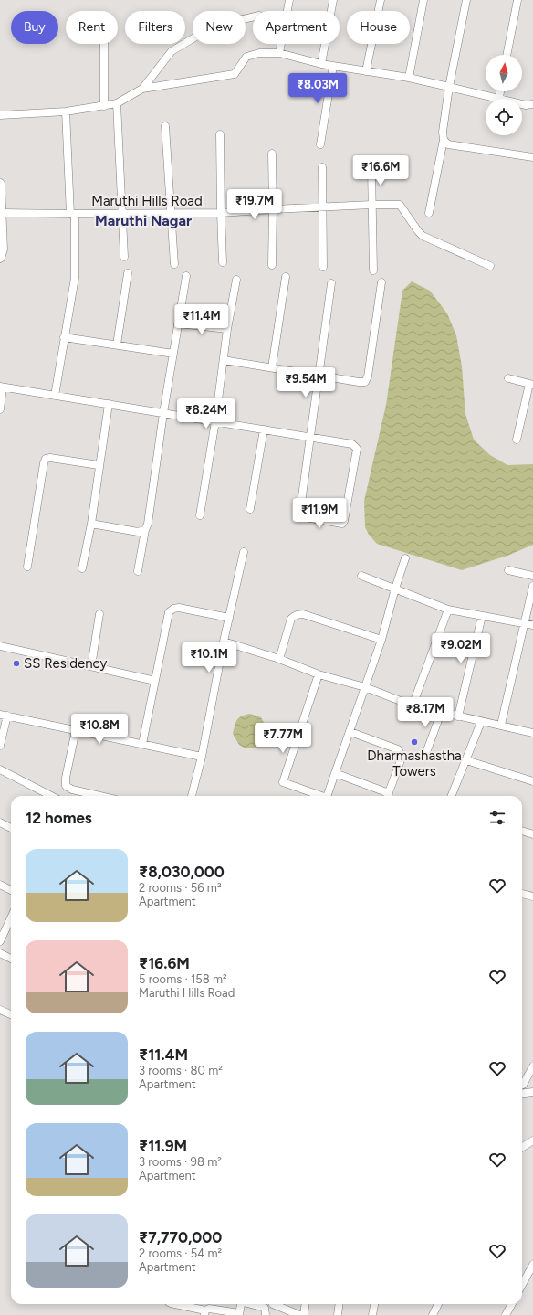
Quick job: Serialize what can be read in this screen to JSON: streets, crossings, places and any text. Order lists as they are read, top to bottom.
{
  "streets": {
    "street": ["Maruthi Hills Road"]
  },
  "districts": ["Maruthi Nagar"],
  "places": ["SS Residency", "Dharmashastha Towers"],
  "north": "top",
  "page": {
    "chip": [
      "Buy",
      "Rent",
      "Filters",
      "New",
      "Apartment",
      "House"
    ],
    "price": [
      "₹8.03M",
      "₹16.6M",
      "₹19.7M",
      "₹11.4M",
      "₹9.54M",
      "₹8.24M",
      "₹11.9M",
      "₹9.02M",
      "₹10.1M",
      "₹8.17M",
      "₹10.8M",
      "₹7.77M"
    ],
    "heading": "12 homes",
    "list": [
      {
        "name": "₹8,030,000",
        "note": "2 rooms · 56 m² · Apartment"
      },
      {
        "name": "₹16.6M",
        "note": "5 rooms · 158 m² · Maruthi Hills Road"
      },
      {
        "name": "₹11.4M",
        "note": "3 rooms · 80 m² · Apartment"
      },
      {
        "name": "₹11.9M",
        "note": "3 rooms · 98 m² · Apartment"
      },
      {
        "name": "₹7,770,000",
        "note": "2 rooms · 54 m² · Apartment"
      }
    ]
  }
}
